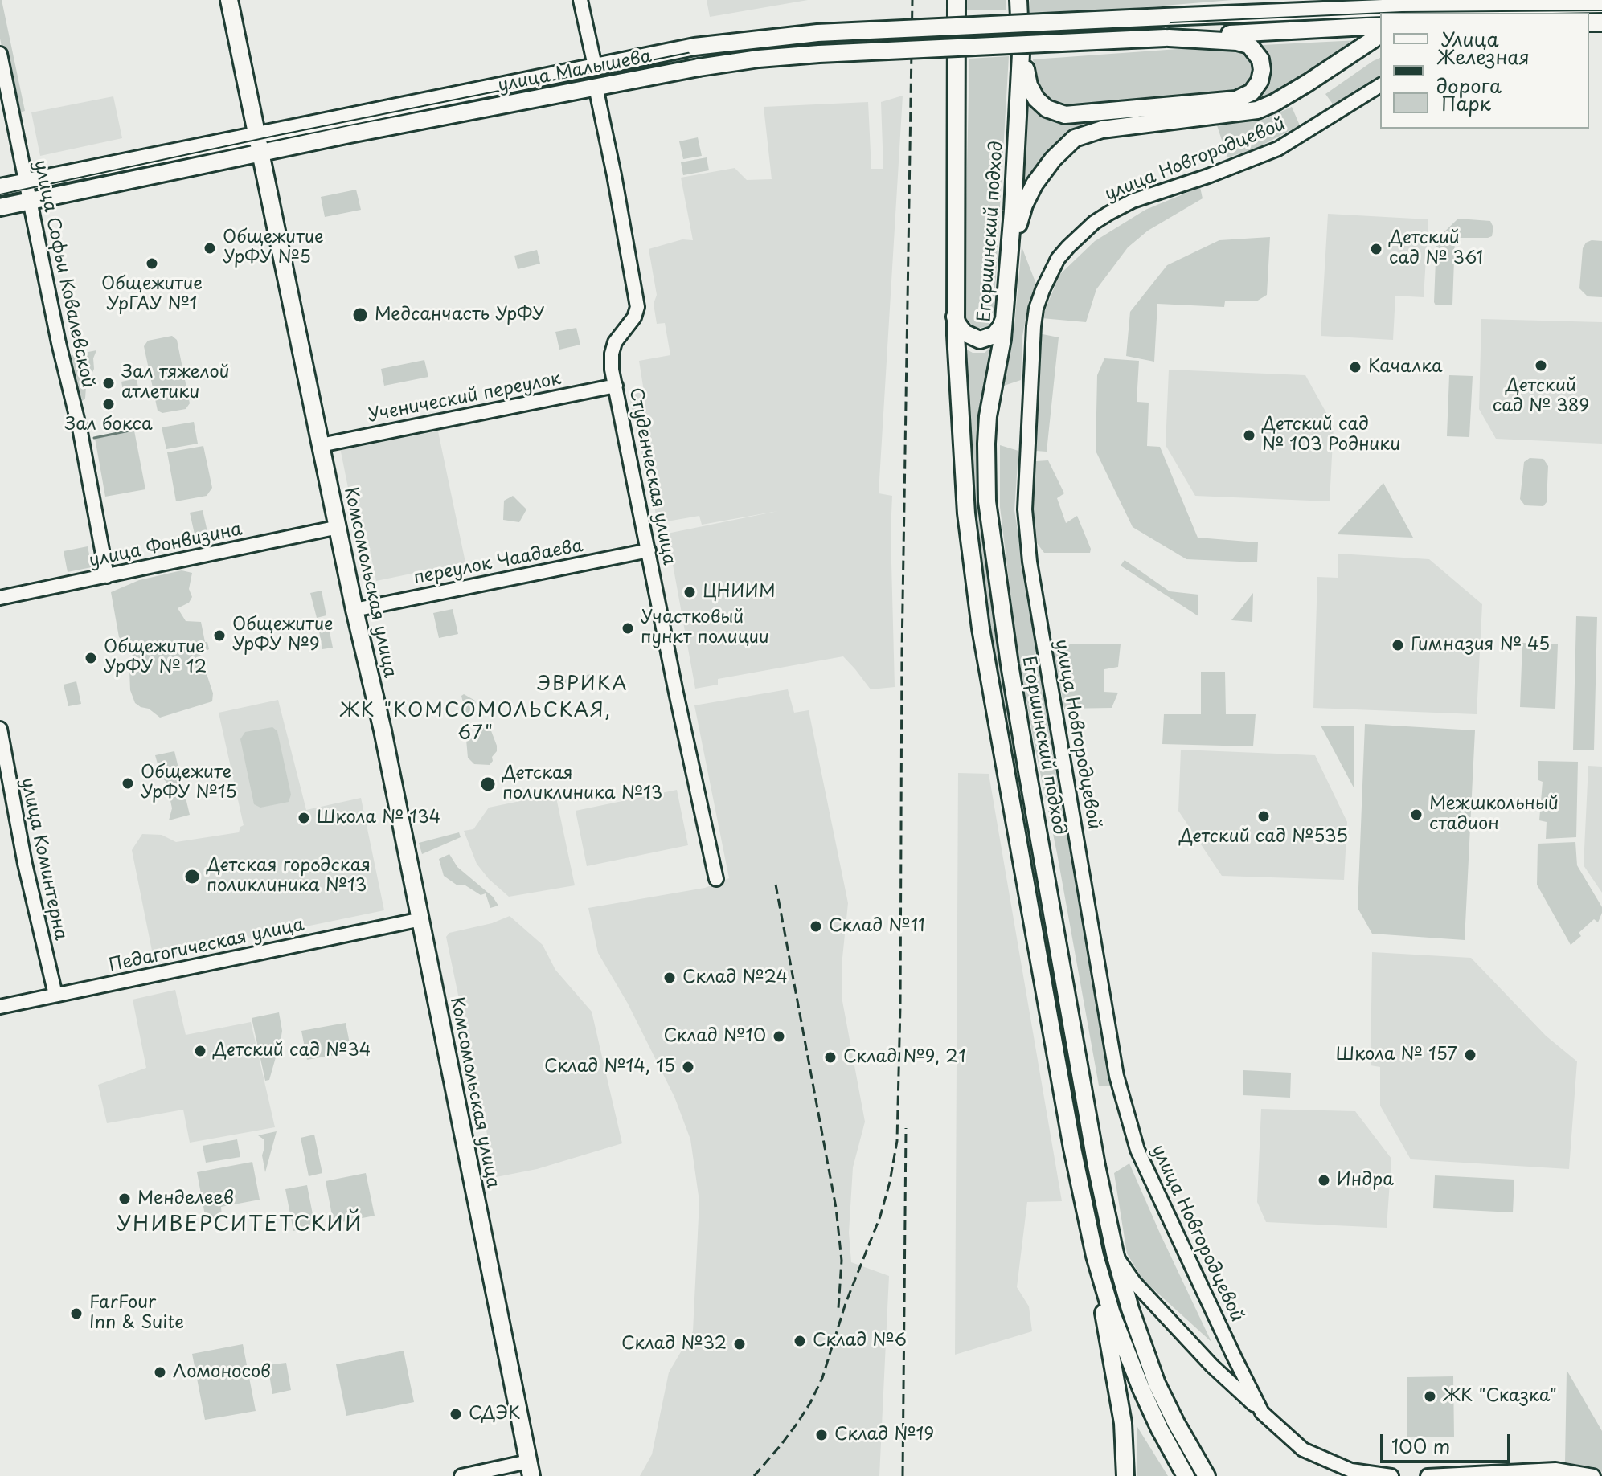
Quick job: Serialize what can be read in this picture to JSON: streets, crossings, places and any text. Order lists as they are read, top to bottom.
{
  "streets": {
    "main road": ["улица Малышева", "Егоршинский подход", "Комсомольская улица"],
    "street": [
      "улица Новгородцевой",
      "улица Софьи Ковалевской",
      "Ученический переулок",
      "Студенческая улица",
      "улица Фонвизина",
      "переулок Чаадаева",
      "улица Коминтерна",
      "Педагогическая улица"
    ]
  },
  "crossings": [
    ["улица Малышева", "улица Софьи Ковалевской"],
    ["улица Малышева", "Студенческая улица"],
    ["улица Малышева", "Комсомольская улица"],
    ["улица Софьи Ковалевской", "улица Фонвизина"],
    ["Ученический переулок", "Студенческая улица"],
    ["Ученический переулок", "Комсомольская улица"],
    ["Студенческая улица", "переулок Чаадаева"],
    ["улица Фонвизина", "Комсомольская улица"],
    ["переулок Чаадаева", "Комсомольская улица"],
    ["Комсомольская улица", "Педагогическая улица"],
    ["улица Коминтерна", "Педагогическая улица"]
  ],
  "districts": ["ЭВРИКА", "ЖК \"КОМСОМОЛЬСКАЯ, 67\"", "УНИВЕРСИТЕТСКИЙ"],
  "places": [
    "Общежитие УрФУ №5",
    "Детский сад № 361",
    "Общежитие УрГАУ №1",
    "Медсанчасть УрФУ",
    "Детский сад № 389",
    "Качалка",
    "Зал тяжелой атлетики",
    "Зал бокса",
    "Детский сад № 103 Родники",
    "ЦНИИМ",
    "Участковый пункт полиции",
    "Общежитие УрФУ №9",
    "Гимназия № 45",
    "Общежитие УрФУ № 12",
    "Общежите УрФУ №15",
    "Детская поликлиника №13",
    "Межшкольный стадион",
    "Детский сад №535",
    "Школа № 134",
    "Детская городская поликлиника №13",
    "Склад №11",
    "Склад №24",
    "Склад №10",
    "Детский сад №34",
    "Школа № 157",
    "Склад №9, 21",
    "Склад №14, 15",
    "Индра",
    "Менделеев",
    "FarFour Inn & Suite",
    "Склад №6",
    "Склад №32",
    "Ломоносов",
    "ЖК \"Сказка\"",
    "СДЭК",
    "Склад №19"
  ],
  "legend": ["Улица", "Железная дорога", "Парк"],
  "scale_bar": "100 m"
}
